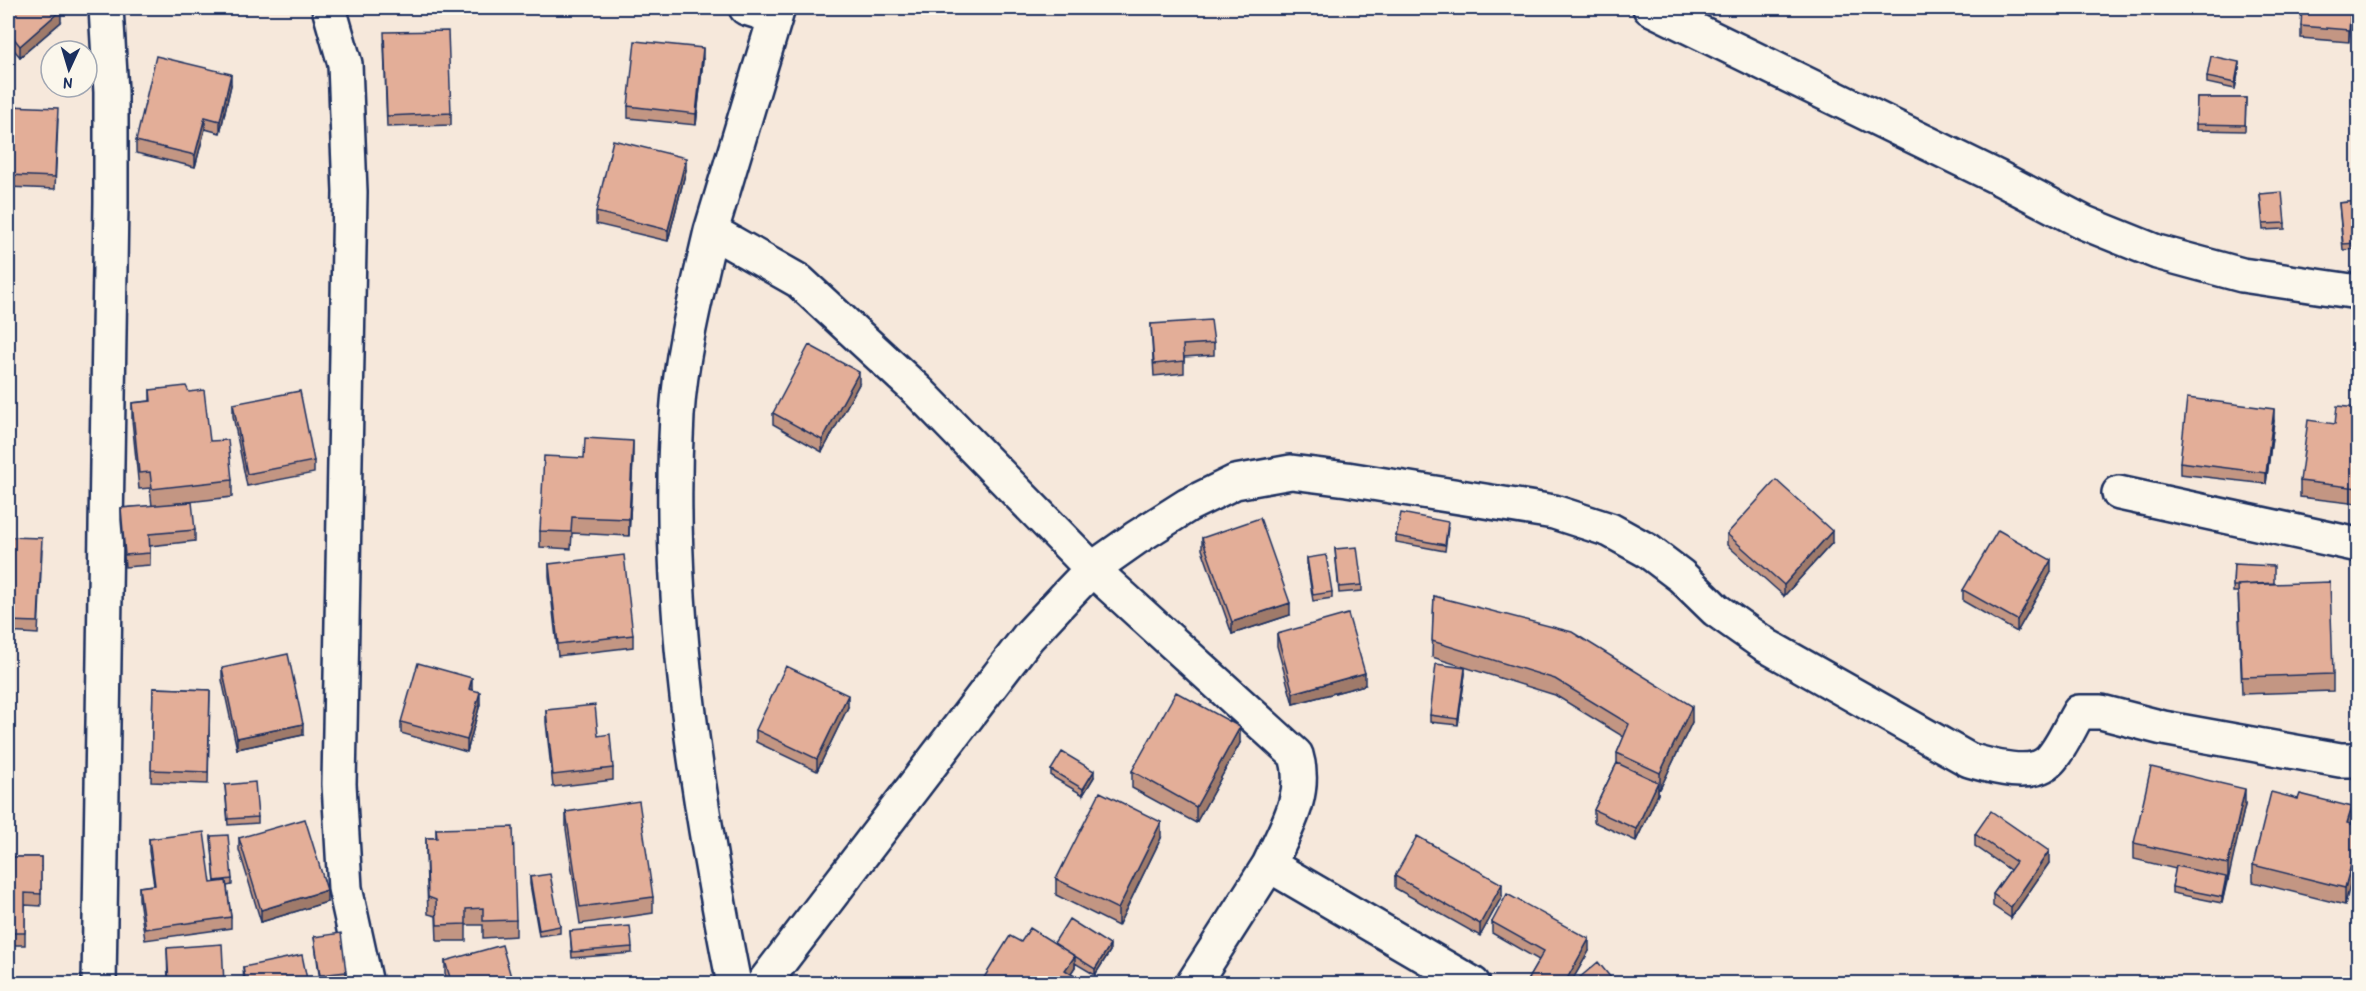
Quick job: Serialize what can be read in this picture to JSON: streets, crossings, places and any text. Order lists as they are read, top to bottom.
{
  "north": "bottom"
}
